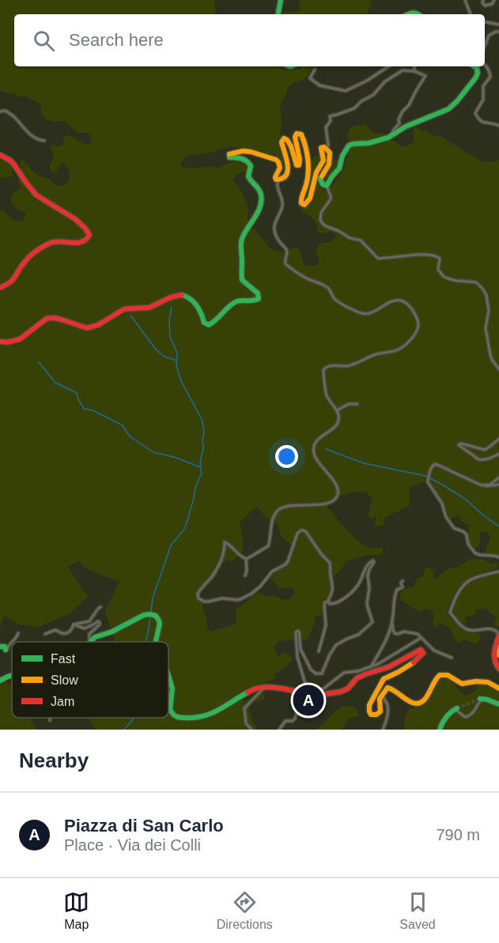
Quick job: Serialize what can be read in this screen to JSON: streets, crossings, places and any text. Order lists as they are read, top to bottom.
{
  "legend": ["Fast", "Slow", "Jam"],
  "page": {
    "search": "Search here",
    "pins": "A",
    "heading": "Nearby",
    "list": [
      {
        "mark": "A",
        "name": "Piazza di San Carlo",
        "note": "Place · Via dei Colli",
        "value": "790 m"
      }
    ],
    "nav": ["Map", "Directions", "Saved"]
  }
}
